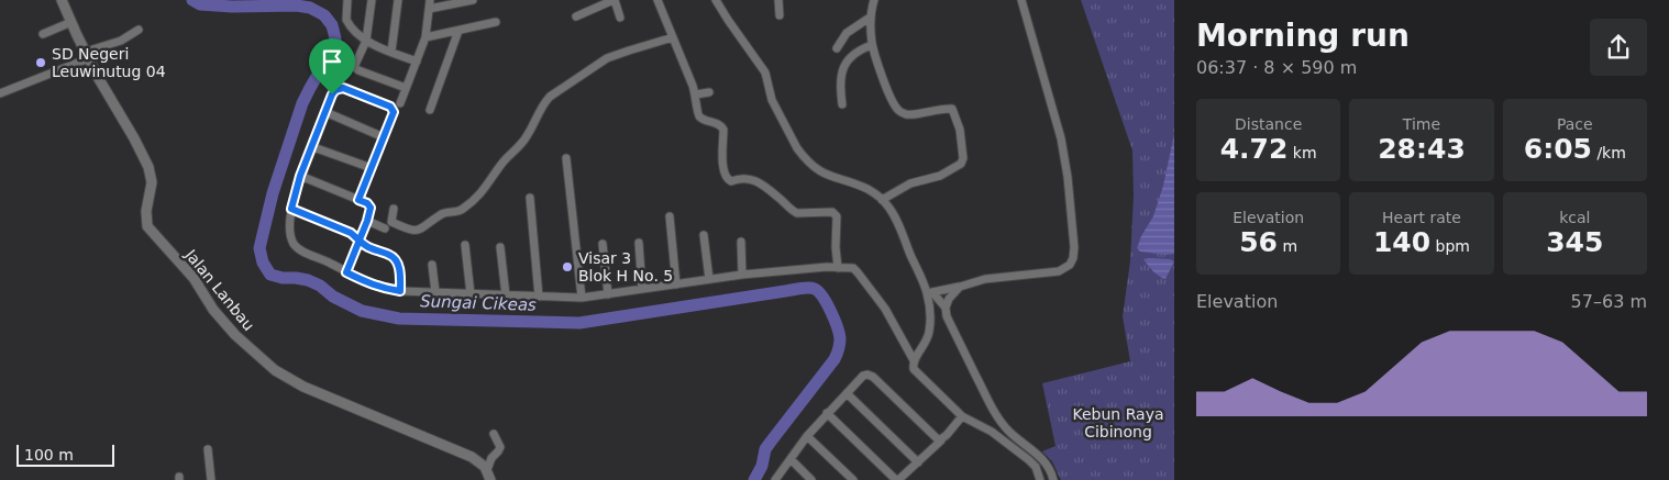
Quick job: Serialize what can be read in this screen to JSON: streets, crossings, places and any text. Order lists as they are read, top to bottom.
{
  "streets": {
    "street": ["Jalan Lanbau"]
  },
  "water": ["Sungai Cikeas"],
  "parks": ["Kebun Raya Cibinong"],
  "places": ["SD Negeri Leuwinutug 04", "Visar 3 Blok H No. 5"],
  "scale_bar": "100 m",
  "page": {
    "heading": ["Morning run", "06:37 · 8 × 590 m"],
    "stats": [
      ["Distance", "4.72 km"],
      ["Time", "28:43"],
      ["Pace", "6:05 /km"],
      ["Elevation", "56 m"],
      ["Heart rate", "140 bpm"],
      ["kcal", "345"]
    ],
    "chart": ["Elevation", "57–63 m"],
    "scale": "100 m"
  }
}
